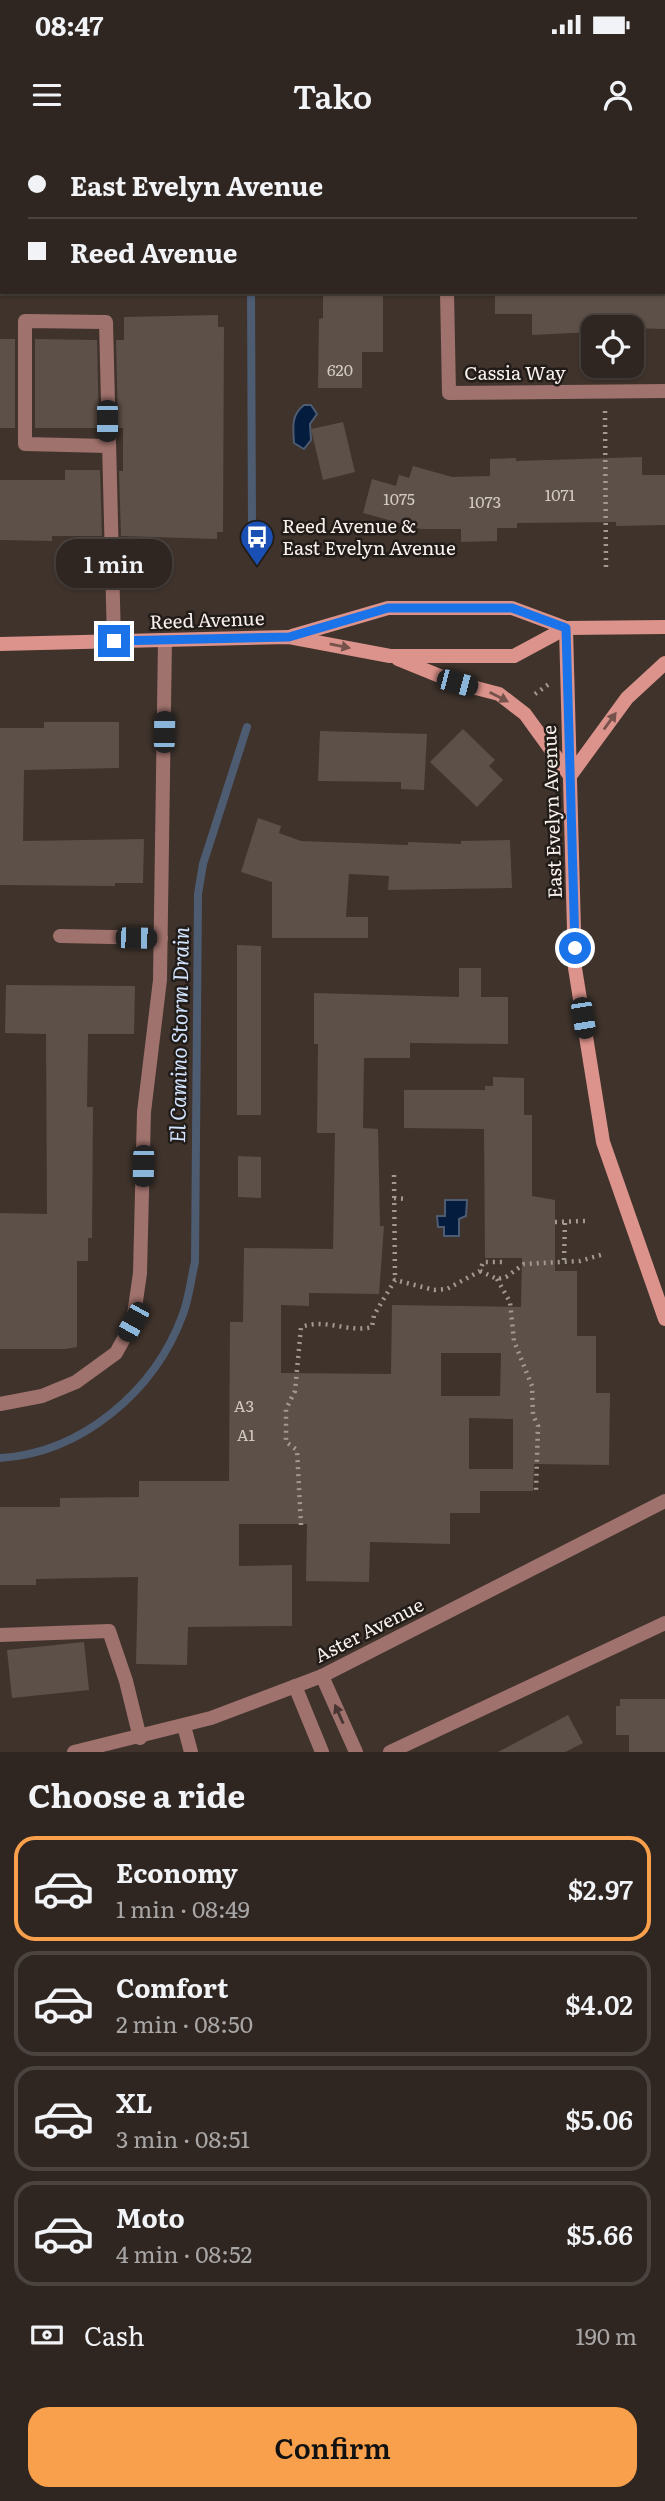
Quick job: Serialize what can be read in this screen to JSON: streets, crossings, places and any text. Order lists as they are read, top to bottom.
{
  "streets": {
    "main road": ["Reed Avenue", "East Evelyn Avenue"],
    "street": ["Cassia Way", "Aster Avenue"]
  },
  "crossings": [
    ["Reed Avenue", "East Evelyn Avenue"]
  ],
  "water": ["El Camino Storm Drain"],
  "places": {
    "bus stop": ["Reed Avenue & East Evelyn Avenue"]
  },
  "house_numbers": [
    "620",
    "1071",
    "1075",
    "1073",
    "A3",
    "A1"
  ],
  "page": {
    "status": "08:47",
    "header": "Tako",
    "banner": ["East Evelyn Avenue", "Reed Avenue"],
    "bubble": "1 min",
    "heading": "Choose a ride",
    "list": [
      {
        "name": "Economy",
        "note": "1 min · 08:49",
        "value": "$2.97"
      },
      {
        "name": "Comfort",
        "note": "2 min · 08:50",
        "value": "$4.02"
      },
      {
        "name": "XL",
        "note": "3 min · 08:51",
        "value": "$5.06"
      },
      {
        "name": "Moto",
        "note": "4 min · 08:52",
        "value": "$5.66"
      }
    ],
    "pay": ["Cash", "190 m"],
    "buttons": "Confirm"
  }
}
